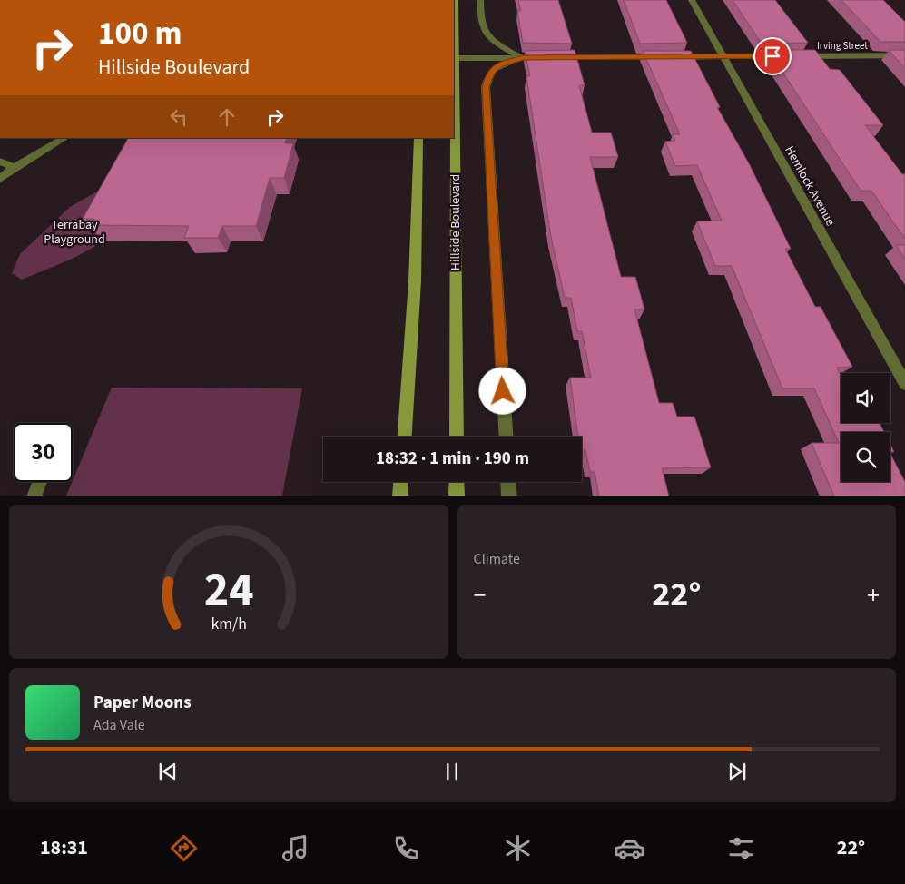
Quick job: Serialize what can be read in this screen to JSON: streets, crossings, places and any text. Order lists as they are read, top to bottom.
{
  "streets": {
    "main road": ["Hillside Boulevard"],
    "street": ["Irving Street", "Hemlock Avenue"]
  },
  "crossings": [
    ["Irving Street", "Hemlock Avenue"],
    ["Irving Street", "Hillside Boulevard"]
  ],
  "parks": ["Terrabay Playground"],
  "page": {
    "turn": ["100 m", "Hillside Boulevard"],
    "limit": "30",
    "trip": "18:32 · 1 min · 190 m",
    "tile": "Climate",
    "heat": ["−", "22°", "+"],
    "song": ["Paper Moons", "Ada Vale"],
    "tabs": ["18:31", "22°"],
    "gauge": ["24", "km/h"]
  }
}
